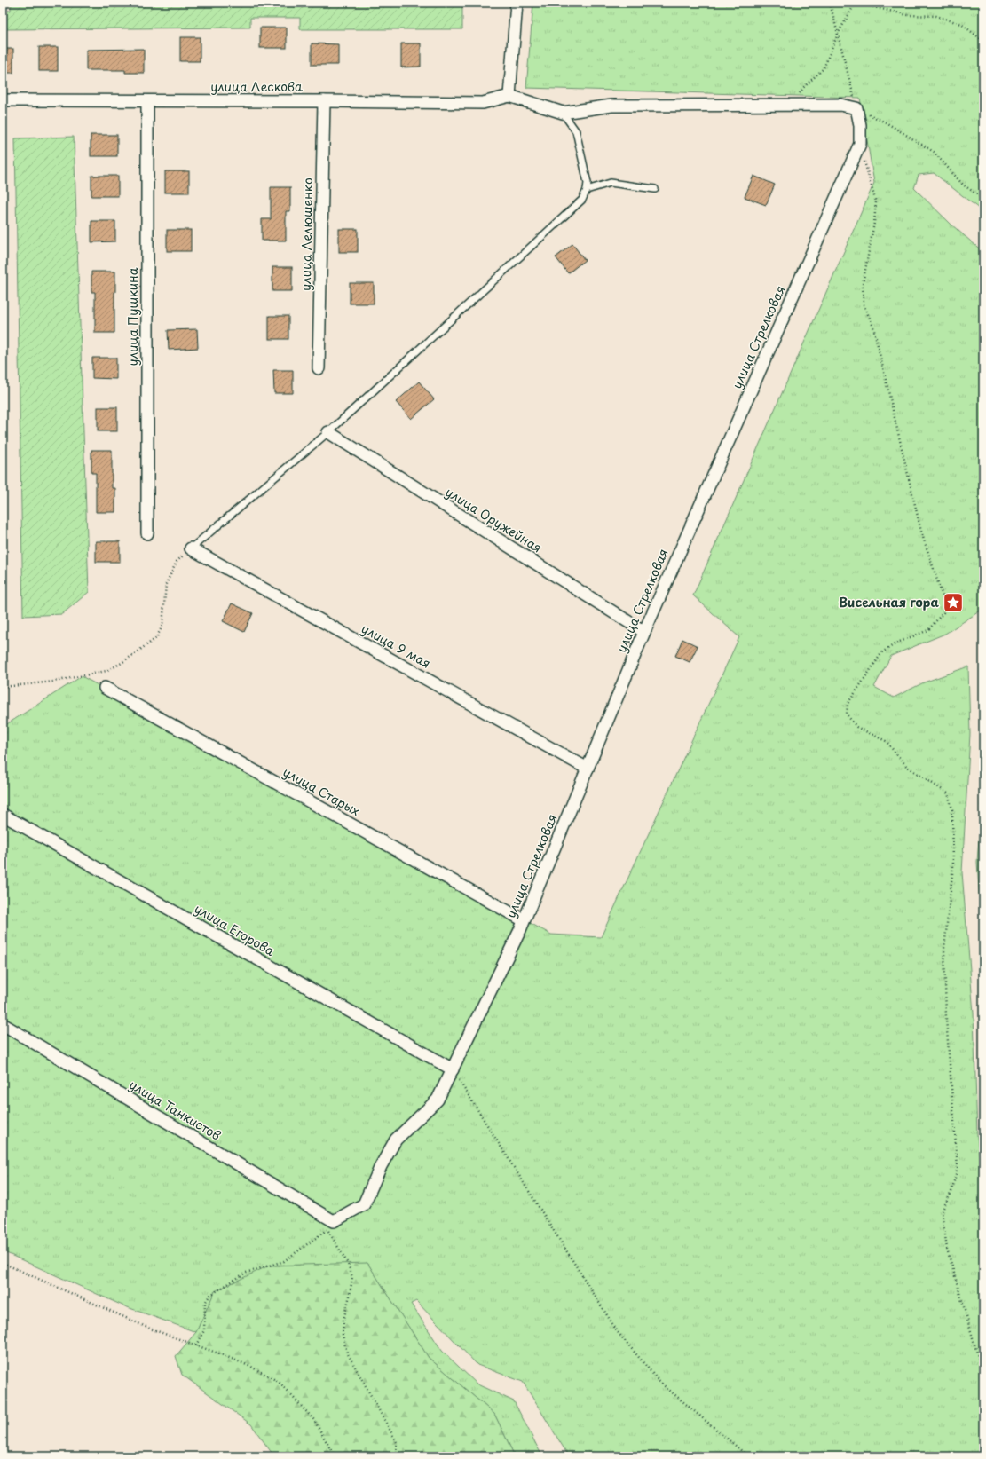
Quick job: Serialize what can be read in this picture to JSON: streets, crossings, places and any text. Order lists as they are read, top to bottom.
{
  "streets": {
    "street": [
      "улица Лескова",
      "улица Лелюшенко",
      "улица Пушкина",
      "улица Стрелковая",
      "улица Оружейная",
      "улица 9 мая",
      "улица Старых",
      "улица Егорова",
      "улица Танкистов"
    ]
  },
  "crossings": [
    ["улица Лескова", "улица Лелюшенко"],
    ["улица Лескова", "улица Пушкина"],
    ["улица Стрелковая", "улица Оружейная"],
    ["улица Стрелковая", "улица 9 мая"],
    ["улица Стрелковая", "улица Старых"],
    ["улица Стрелковая", "улица Егорова"],
    ["улица Стрелковая", "улица Танкистов"]
  ],
  "places": {
    "place": ["Висельная гора"]
  }
}
